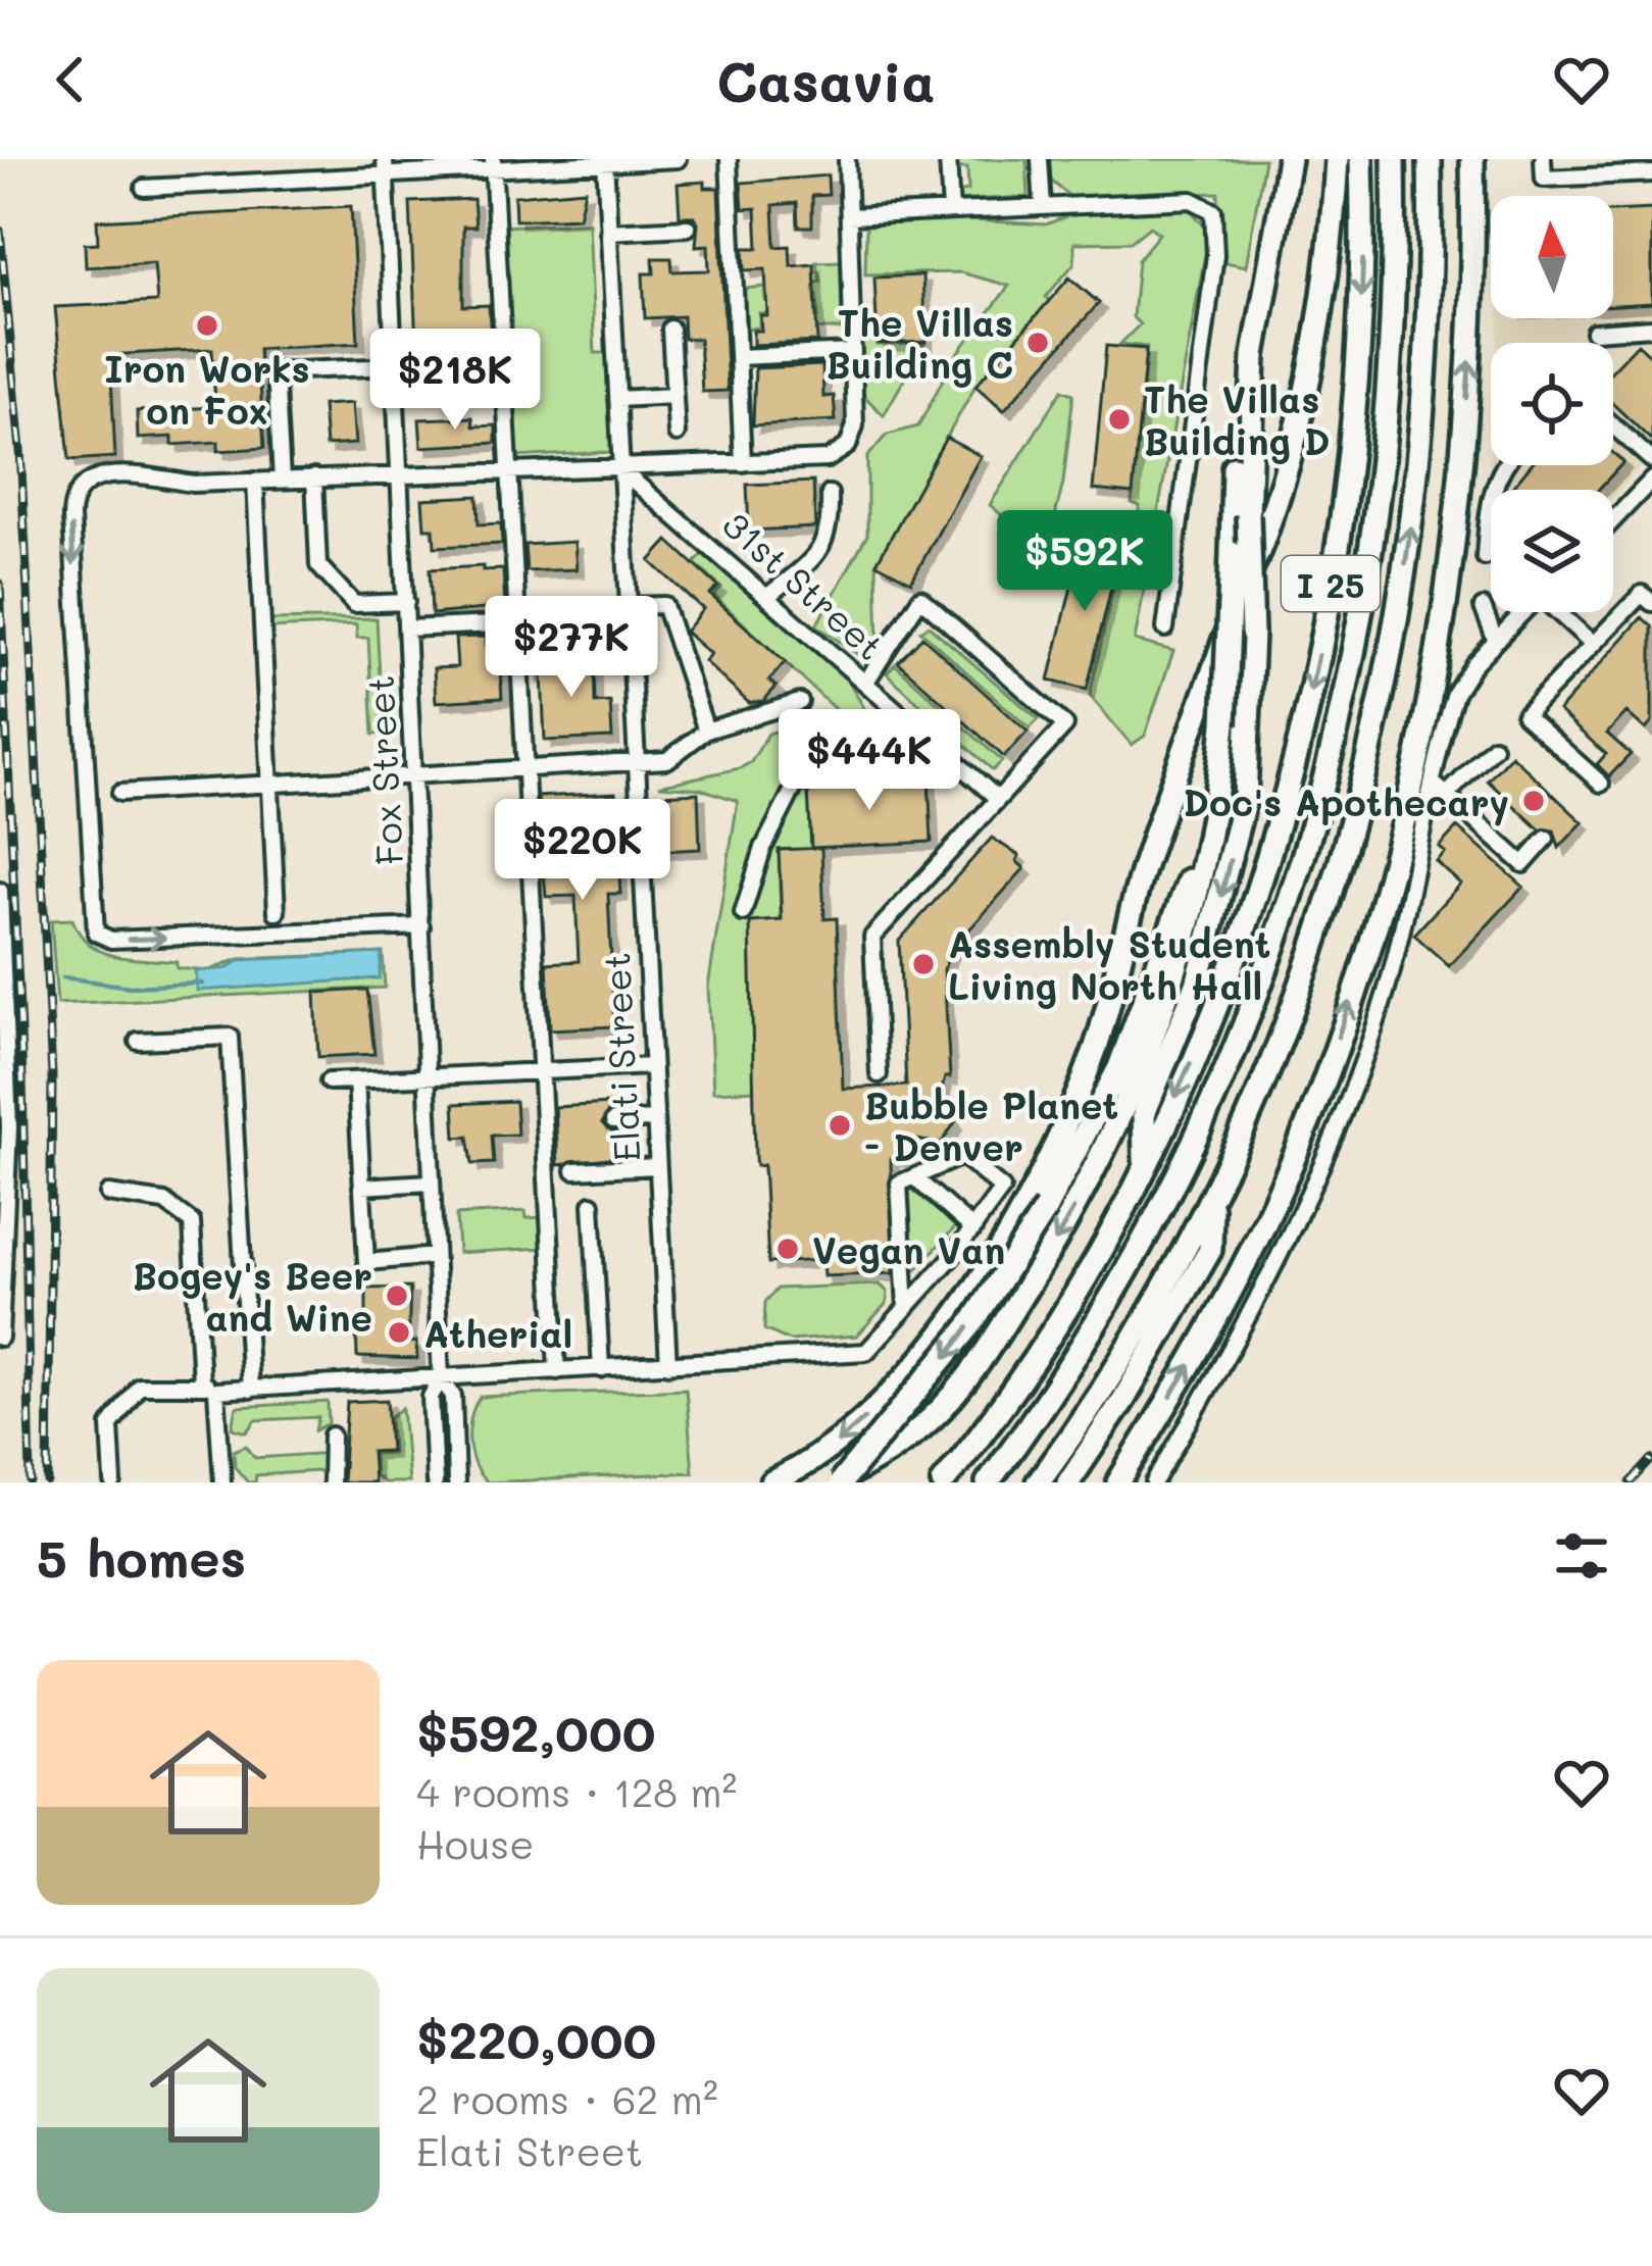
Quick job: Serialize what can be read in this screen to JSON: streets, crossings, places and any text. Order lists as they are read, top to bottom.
{
  "streets": {
    "highway": ["I 25"],
    "street": ["31st Street", "Fox Street", "Elati Street"]
  },
  "crossings": [
    ["31st Street", "Elati Street"]
  ],
  "places": [
    "Iron Works on Fox",
    "The Villas Building C",
    "The Villas Building D",
    "Doc's Apothecary",
    "Assembly Student Living North Hall",
    "Bubble Planet - Denver",
    "Vegan Van",
    "Bogey's Beer and Wine",
    "Atherial"
  ],
  "north": "top",
  "page": {
    "header": "Casavia",
    "price": [
      "$218K",
      "$592K",
      "$277K",
      "$444K",
      "$220K"
    ],
    "heading": "5 homes",
    "list": [
      {
        "name": "$592,000",
        "note": "4 rooms · 128 m² · House"
      },
      {
        "name": "$220,000",
        "note": "2 rooms · 62 m² · Elati Street"
      }
    ]
  }
}
